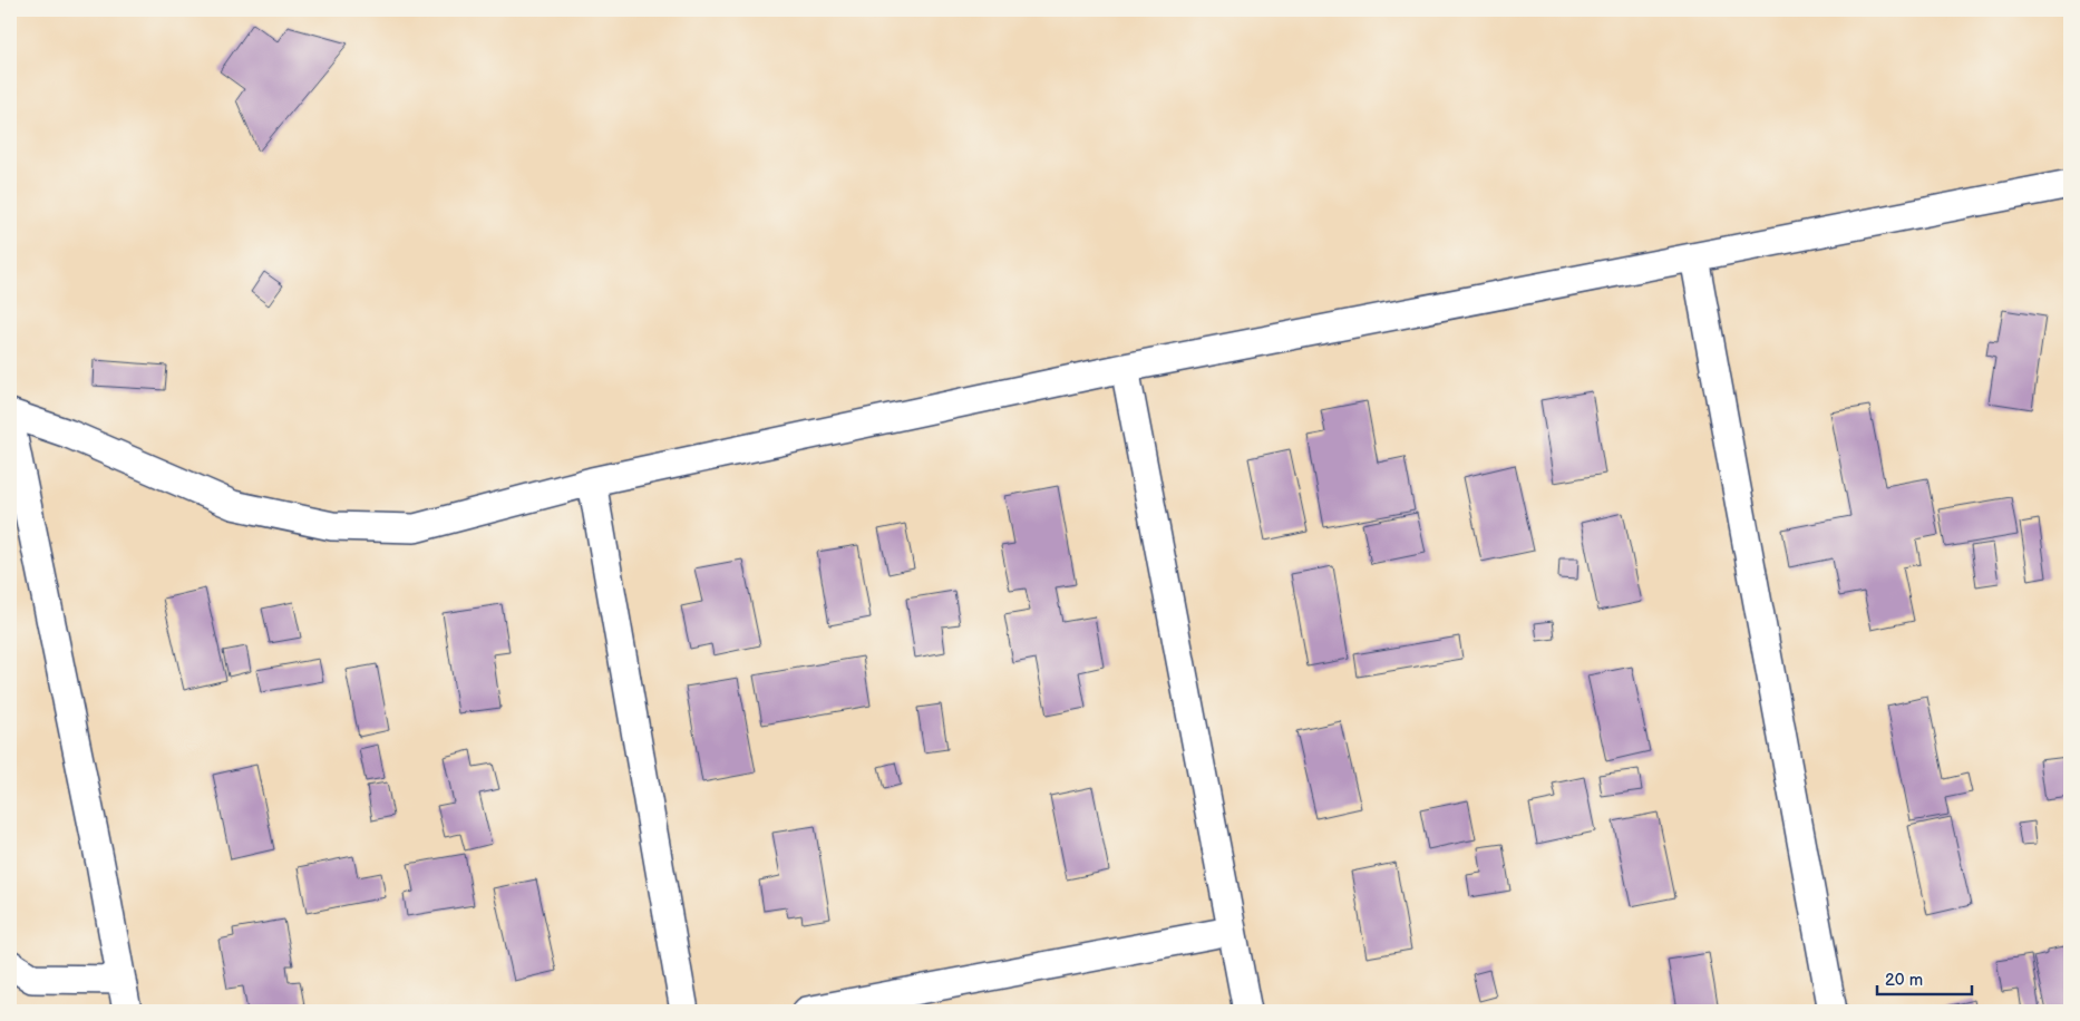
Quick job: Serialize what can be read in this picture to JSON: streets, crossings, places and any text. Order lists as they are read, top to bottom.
{
  "scale_bar": "20 m"
}
